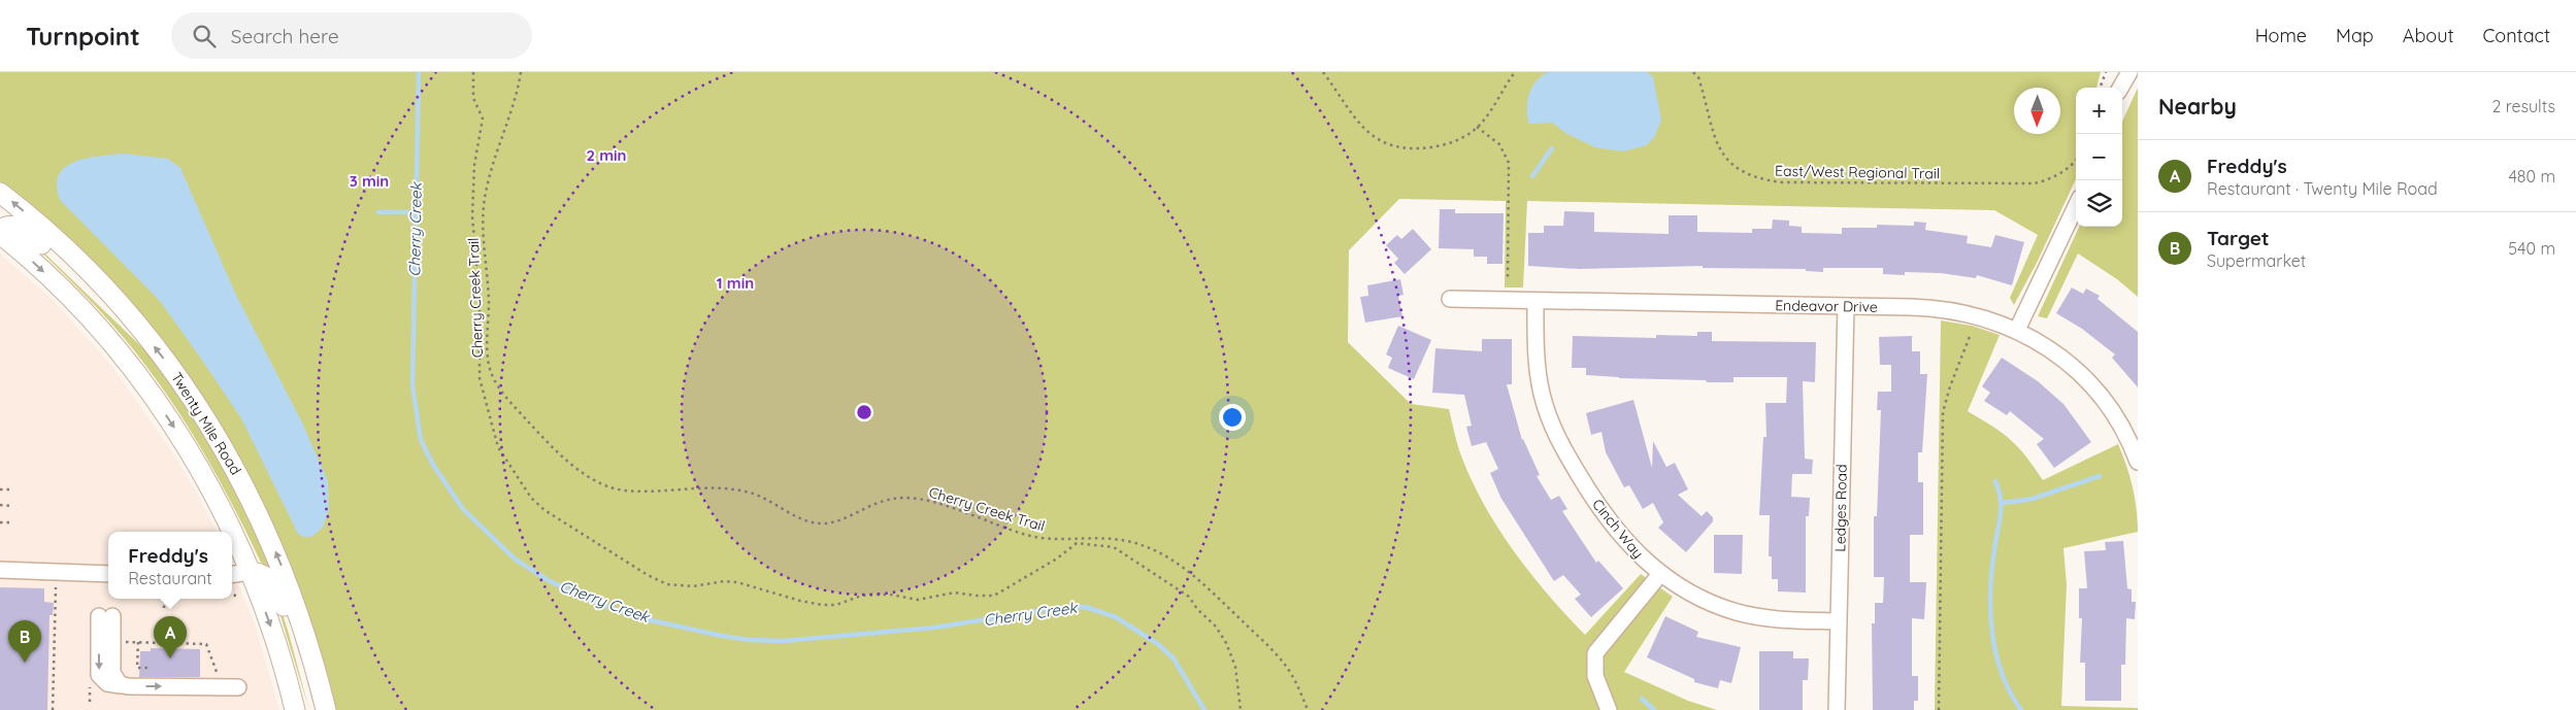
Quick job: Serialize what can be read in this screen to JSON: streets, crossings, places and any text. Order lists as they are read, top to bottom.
{
  "streets": {
    "main road": ["Twenty Mile Road"],
    "street": ["Endeavor Drive", "Ledges Road", "Cinch Way"],
    "path": ["East/West Regional Trail", "Cherry Creek Trail"]
  },
  "crossings": [
    ["Endeavor Drive", "Ledges Road"],
    ["Endeavor Drive", "Cinch Way"],
    ["Ledges Road", "Cinch Way"]
  ],
  "water": ["Cherry Creek"],
  "north": "bottom",
  "page": {
    "header": "Turnpoint",
    "search": "Search here",
    "nav": [
      "Home",
      "Map",
      "About",
      "Contact"
    ],
    "heading": ["Nearby", "2 results"],
    "map_buttons": ["+", "−"],
    "list": [
      {
        "mark": "A",
        "name": "Freddy's",
        "note": "Restaurant · Twenty Mile Road",
        "value": "480 m"
      },
      {
        "mark": "B",
        "name": "Target",
        "note": "Supermarket",
        "value": "540 m"
      }
    ],
    "popup": ["Freddy's", "Restaurant"],
    "pins": ["A", "B"]
  },
  "rings": ["2 min", "3 min", "1 min"]
}
